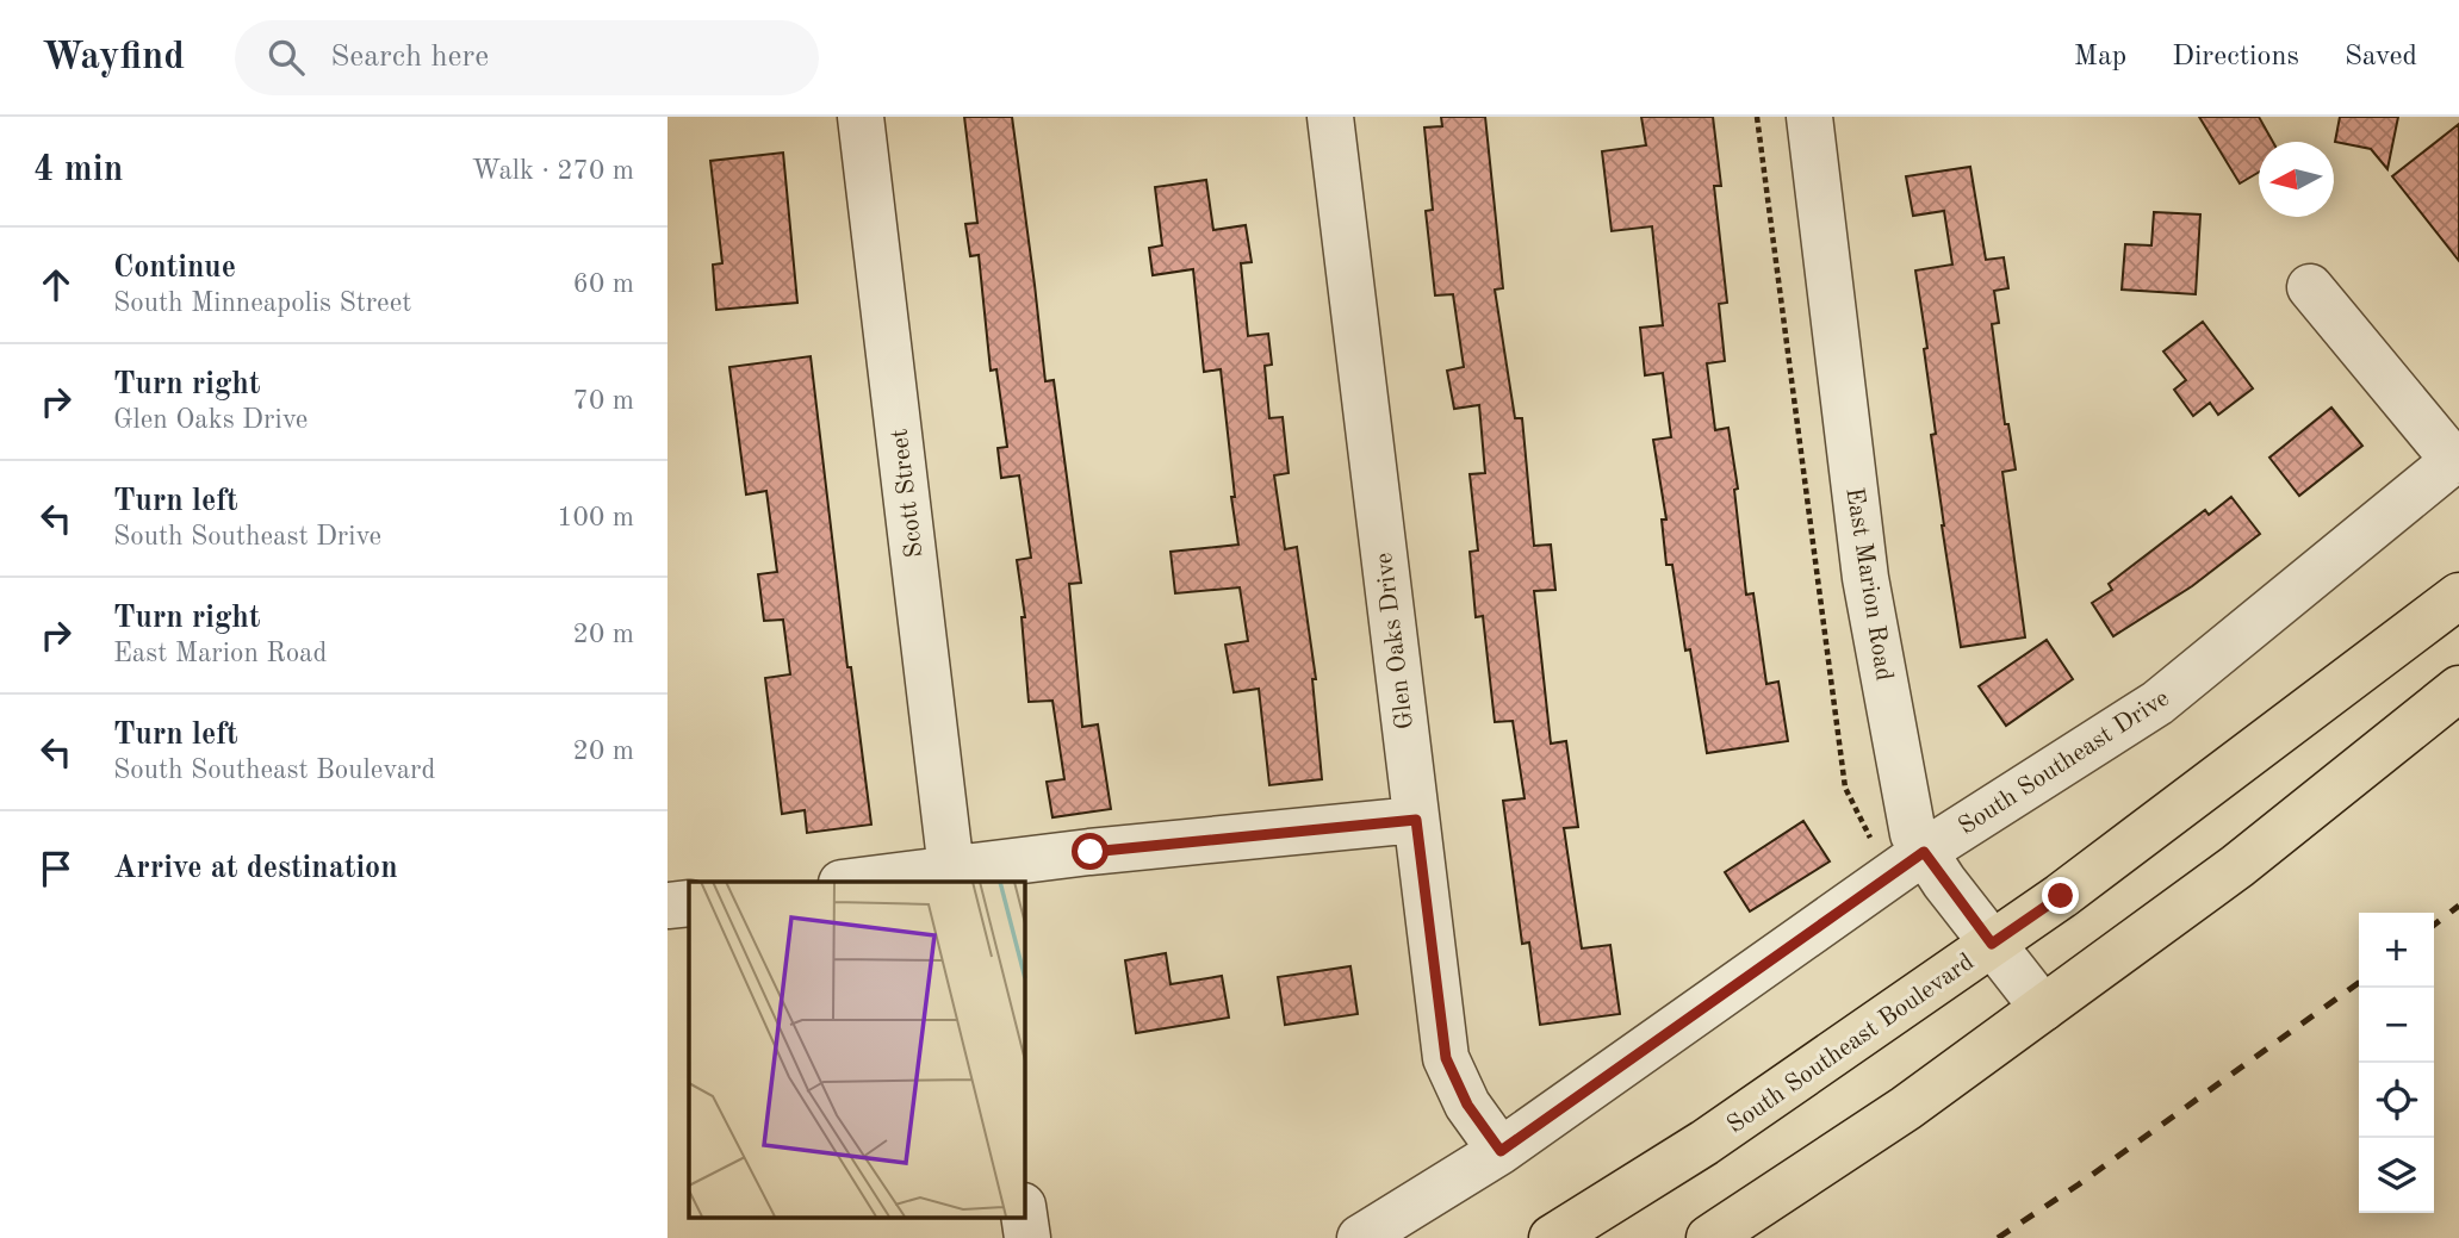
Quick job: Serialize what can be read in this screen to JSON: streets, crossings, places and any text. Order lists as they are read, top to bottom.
{
  "streets": {
    "main road": ["South Southeast Boulevard"],
    "street": [
      "Scott Street",
      "East Marion Road",
      "Glen Oaks Drive",
      "South Southeast Drive"
    ]
  },
  "crossings": [
    ["East Marion Road", "South Southeast Drive"],
    ["East Marion Road", "South Southeast Boulevard"],
    ["Glen Oaks Drive", "South Southeast Drive"]
  ],
  "north": "left",
  "page": {
    "header": "Wayfind",
    "search": "Search here",
    "nav": ["Map", "Directions", "Saved"],
    "heading": ["4 min", "Walk · 270 m"],
    "list": [
      ["Continue", "South Minneapolis Street", "60 m"],
      ["Turn right", "Glen Oaks Drive", "70 m"],
      ["Turn left", "South Southeast Drive", "100 m"],
      ["Turn right", "East Marion Road", "20 m"],
      ["Turn left", "South Southeast Boulevard", "20 m"],
      "Arrive at destination"
    ],
    "map_buttons": ["+", "−"]
  }
}
